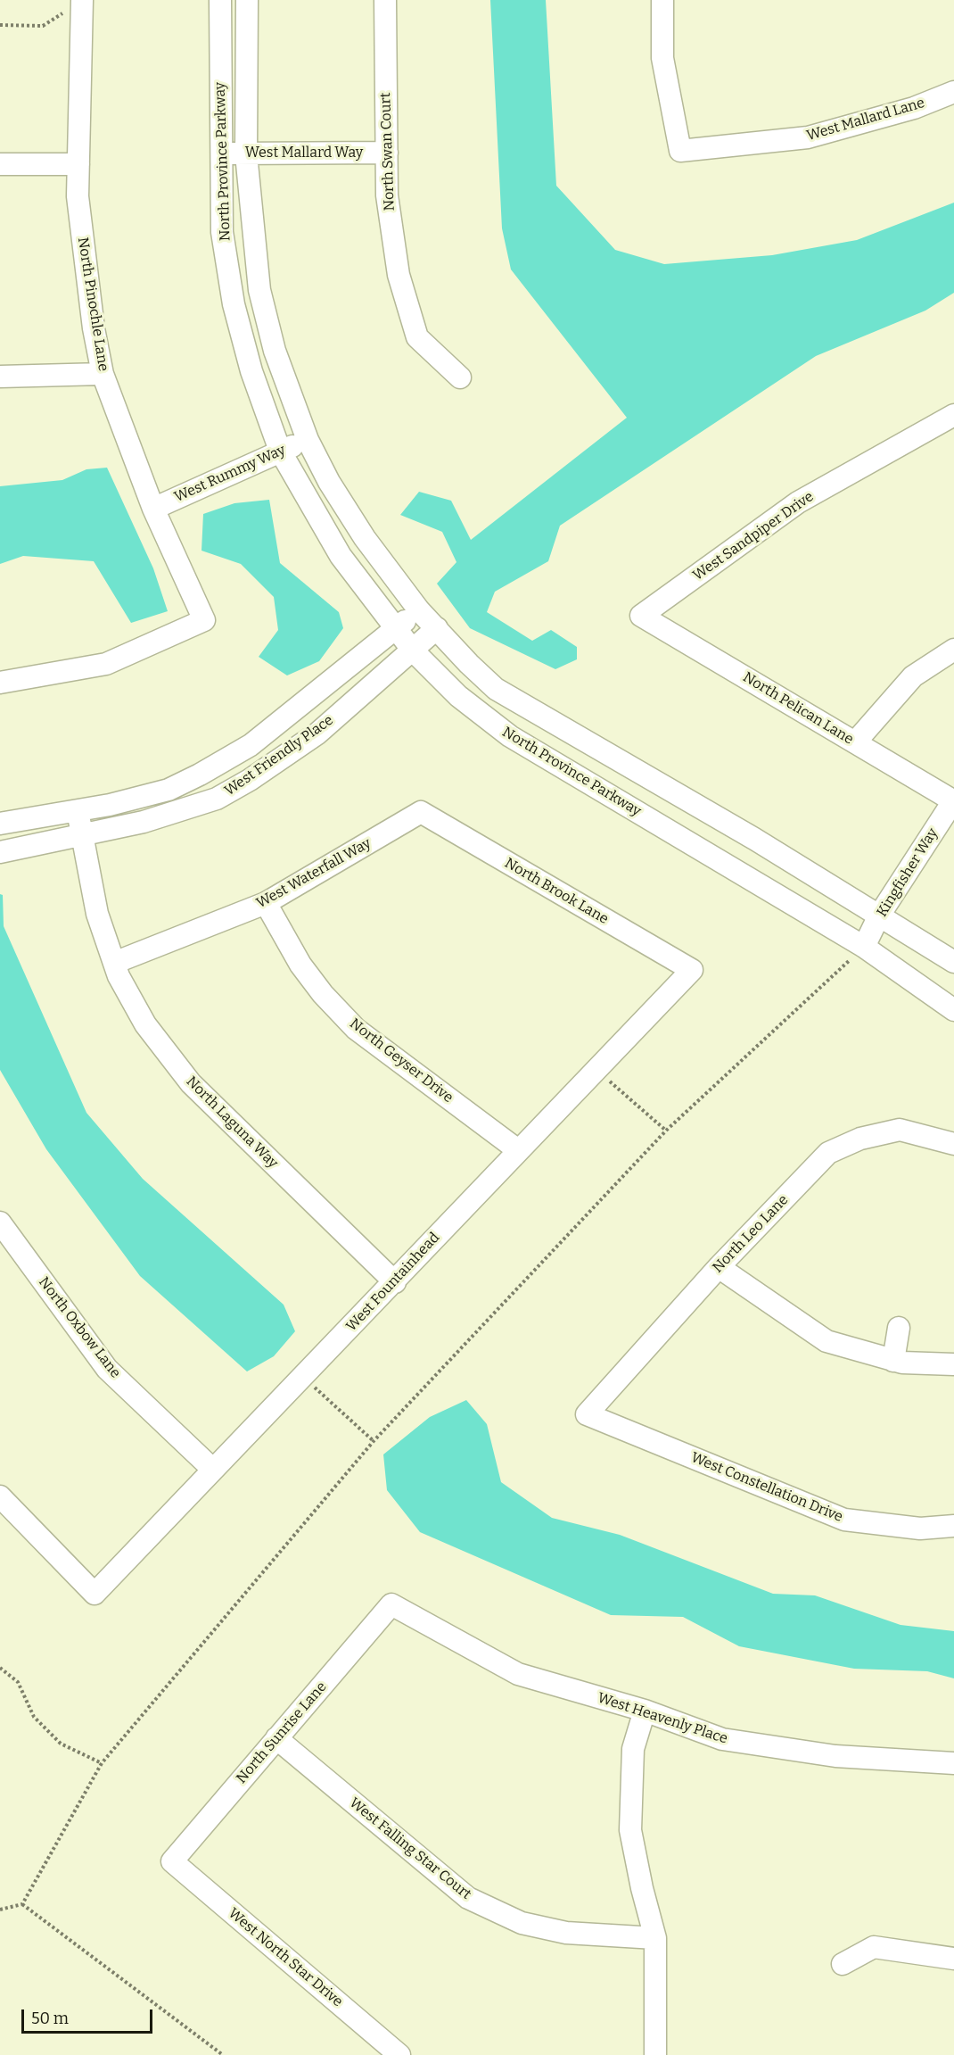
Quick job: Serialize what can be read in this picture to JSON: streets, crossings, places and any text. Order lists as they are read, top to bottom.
{
  "streets": {
    "street": [
      "West Mallard Lane",
      "North Swan Court",
      "West Mallard Way",
      "North Province Parkway",
      "North Pinochle Lane",
      "West Rummy Way",
      "West Sandpiper Drive",
      "North Pelican Lane",
      "West Friendly Place",
      "Kingfisher Way",
      "West Waterfall Way",
      "North Brook Lane",
      "North Geyser Drive",
      "North Laguna Way",
      "North Leo Lane",
      "West Fountainhead",
      "North Oxbow Lane",
      "West Constellation Drive",
      "West Heavenly Place",
      "North Sunrise Lane",
      "West Falling Star Court",
      "West North Star Drive"
    ]
  },
  "crossings": [
    ["North Swan Court", "West Mallard Way"],
    ["West Mallard Way", "North Province Parkway"],
    ["North Province Parkway", "West Rummy Way"],
    ["North Province Parkway", "West Friendly Place"],
    ["North Province Parkway", "Kingfisher Way"],
    ["North Pinochle Lane", "West Rummy Way"],
    ["West Sandpiper Drive", "North Pelican Lane"],
    ["North Pelican Lane", "Kingfisher Way"],
    ["West Friendly Place", "North Laguna Way"],
    ["West Waterfall Way", "North Brook Lane"],
    ["West Waterfall Way", "North Geyser Drive"],
    ["West Waterfall Way", "North Laguna Way"],
    ["North Brook Lane", "West Fountainhead"],
    ["North Geyser Drive", "West Fountainhead"],
    ["North Laguna Way", "West Fountainhead"],
    ["North Leo Lane", "West Constellation Drive"],
    ["West Fountainhead", "North Oxbow Lane"],
    ["West Heavenly Place", "North Sunrise Lane"],
    ["North Sunrise Lane", "West Falling Star Court"],
    ["North Sunrise Lane", "West North Star Drive"]
  ],
  "scale_bar": "50 m"
}
